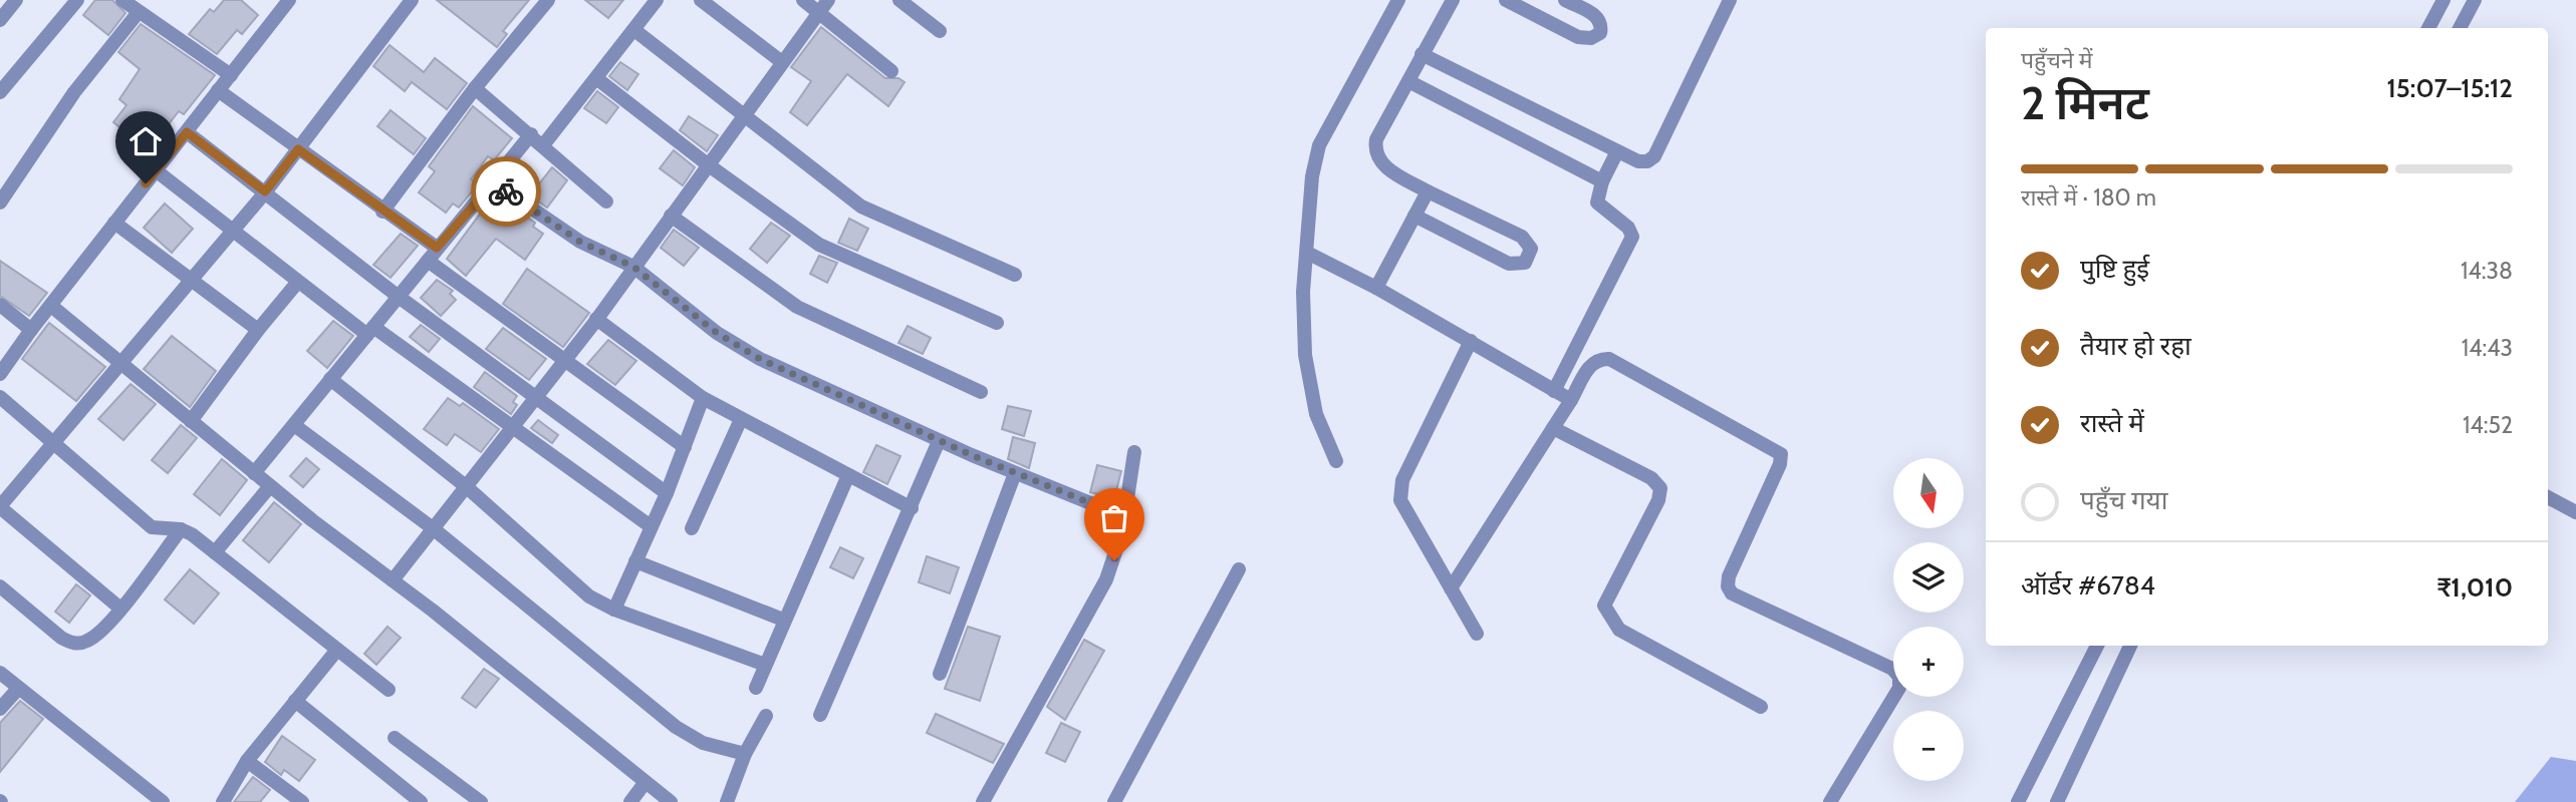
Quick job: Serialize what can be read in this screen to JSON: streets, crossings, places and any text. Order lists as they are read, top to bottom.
{
  "north": "bottom",
  "page": {
    "heading": ["2 मिनट", "पहुँचने में", "15:07–15:12"],
    "panel": ["ऑर्डर #6784", "₹1,010"],
    "bar": "रास्ते में · 180 m",
    "list": [
      ["पुष्टि हुई", "14:38"],
      ["तैयार हो रहा", "14:43"],
      ["रास्ते में", "14:52"],
      "पहुँच गया"
    ],
    "map_buttons": ["+", "−"]
  }
}
